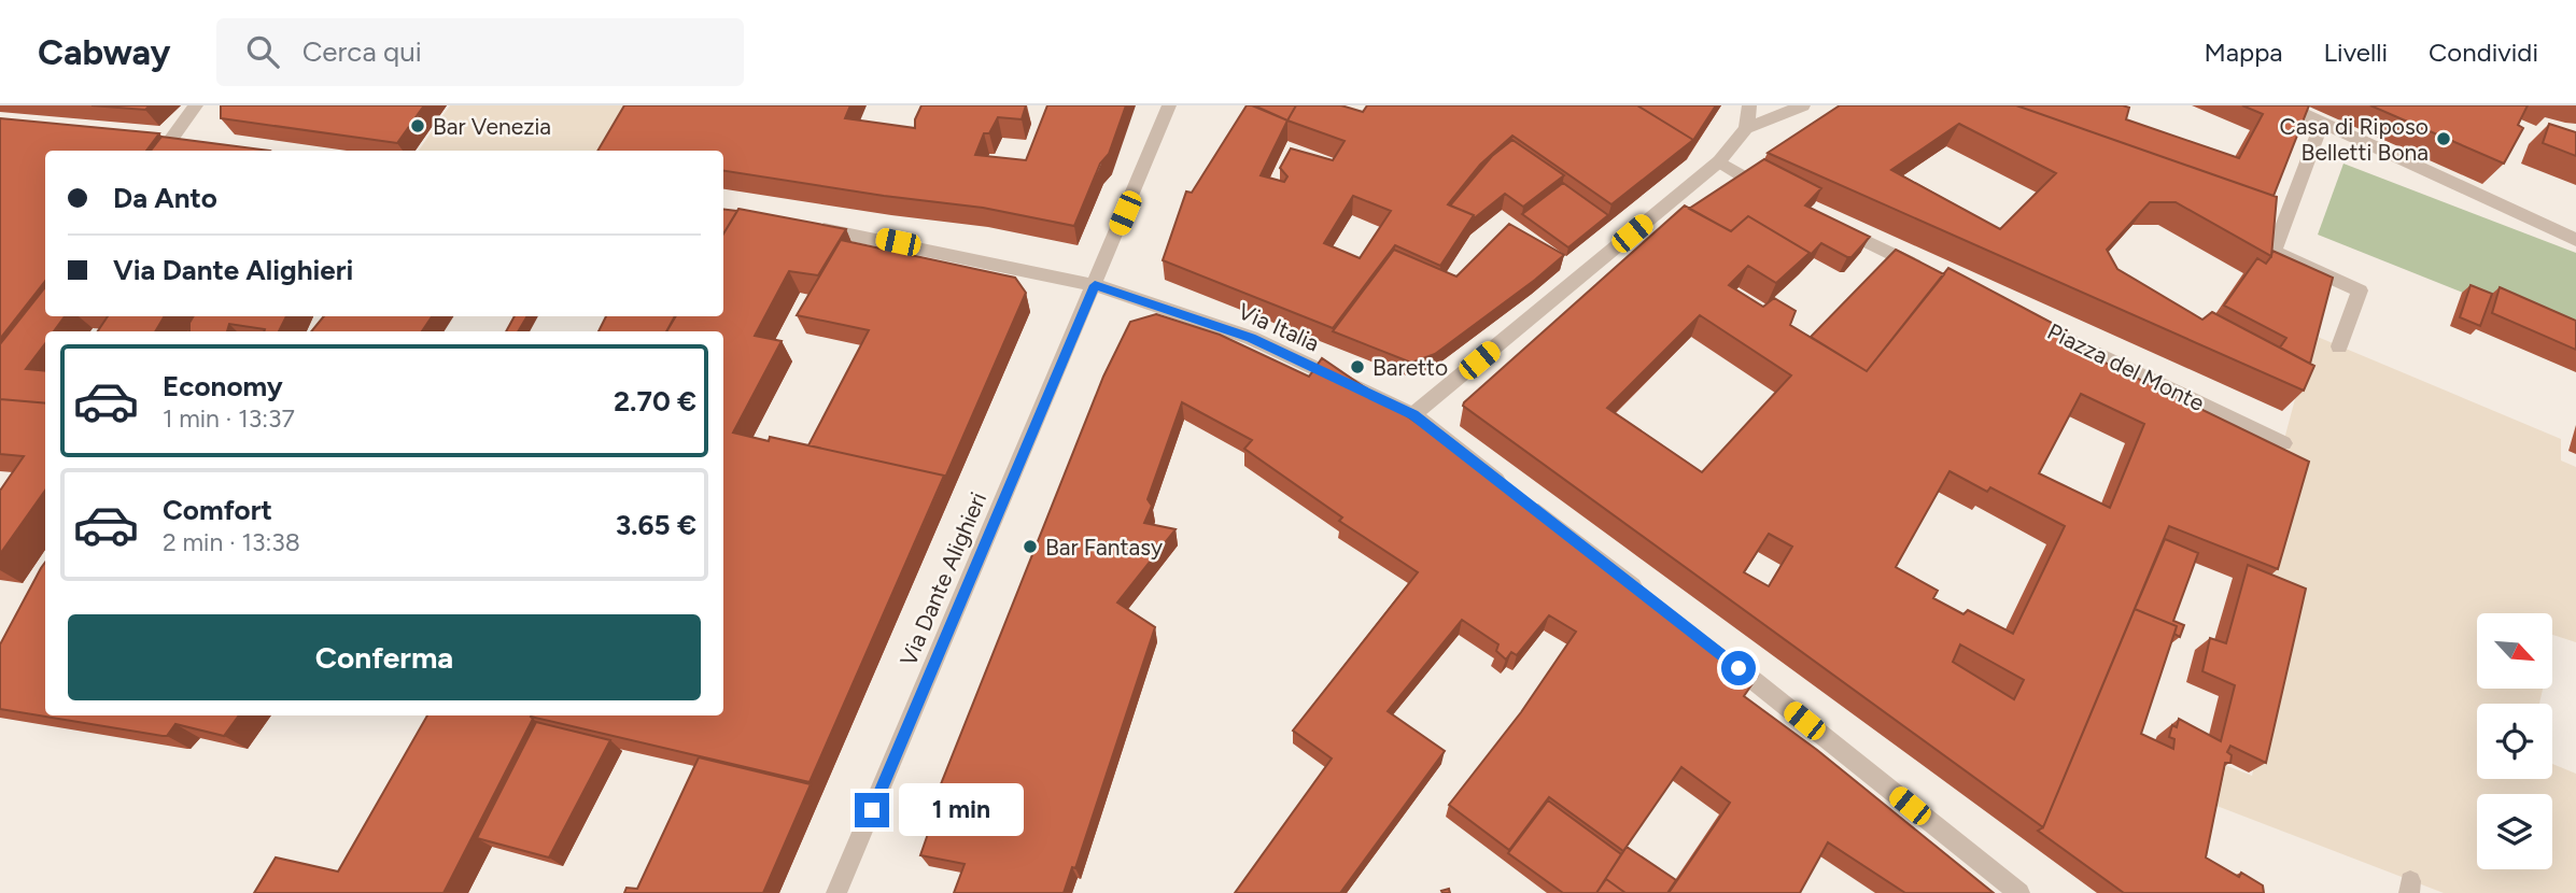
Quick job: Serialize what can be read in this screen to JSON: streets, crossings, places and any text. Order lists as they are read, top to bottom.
{
  "streets": {
    "street": ["Via Italia", "Piazza del Monte", "Via Dante Alighieri"]
  },
  "crossings": [
    ["Via Italia", "Via Dante Alighieri"]
  ],
  "places": [
    "Bar Venezia",
    "Casa di Riposo Belletti Bona",
    "Baretto",
    "Bar Fantasy"
  ],
  "north": "bottom right",
  "page": {
    "header": "Cabway",
    "search": "Cerca qui",
    "nav": ["Mappa", "Livelli", "Condividi"],
    "banner": ["Da Anto", "Via Dante Alighieri"],
    "list": [
      {
        "name": "Economy",
        "note": "1 min · 13:37",
        "value": "2.70 €"
      },
      {
        "name": "Comfort",
        "note": "2 min · 13:38",
        "value": "3.65 €"
      }
    ],
    "buttons": "Conferma",
    "bubble": "1 min"
  }
}
